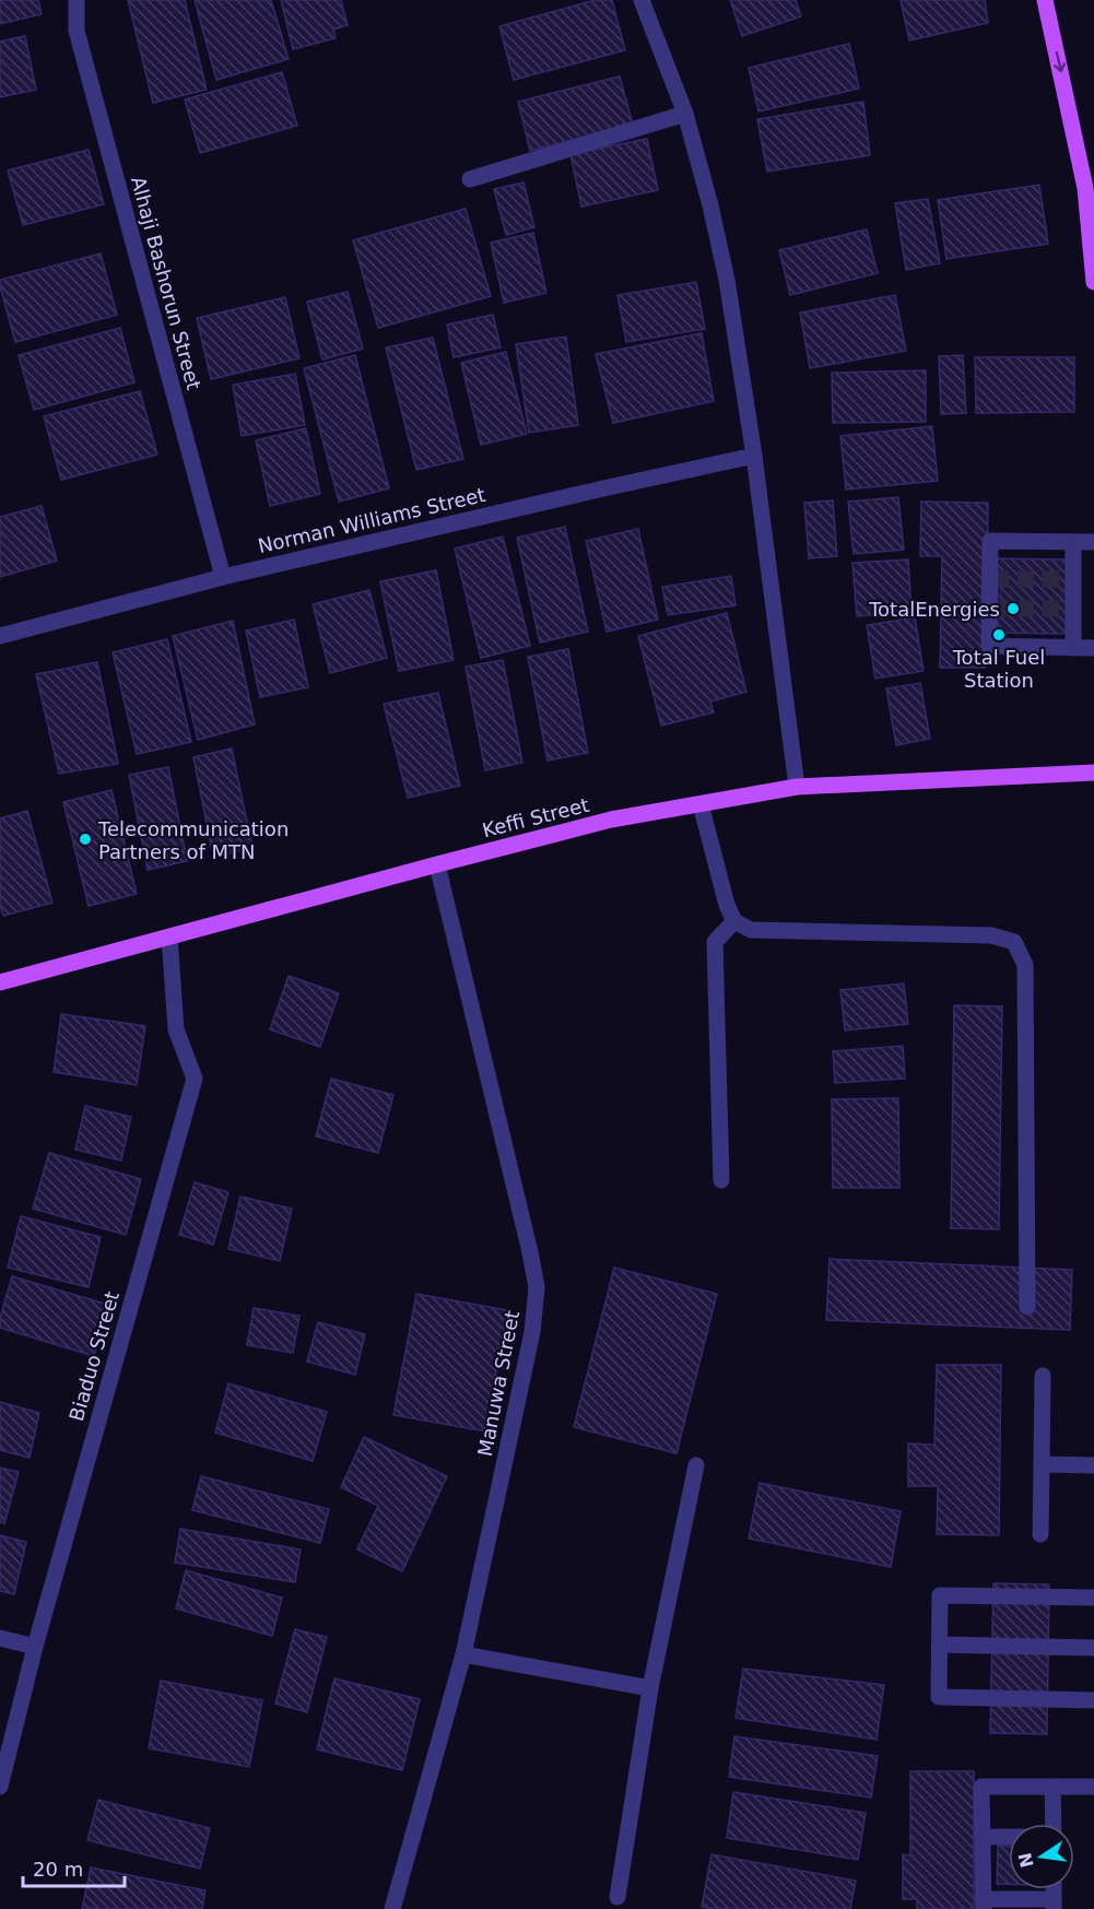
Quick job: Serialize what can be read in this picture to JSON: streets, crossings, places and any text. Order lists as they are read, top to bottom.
{
  "streets": {
    "main road": ["Keffi Street"],
    "street": [
      "Alhaji Bashorun Street",
      "Norman Williams Street",
      "Biaduo Street",
      "Manuwa Street"
    ]
  },
  "crossings": [
    ["Alhaji Bashorun Street", "Norman Williams Street"],
    ["Keffi Street", "Biaduo Street"],
    ["Keffi Street", "Manuwa Street"]
  ],
  "places": ["TotalEnergies", "Total Fuel Station", "Telecommunication Partners of MTN"],
  "scale_bar": "20 m",
  "north": "left"
}
